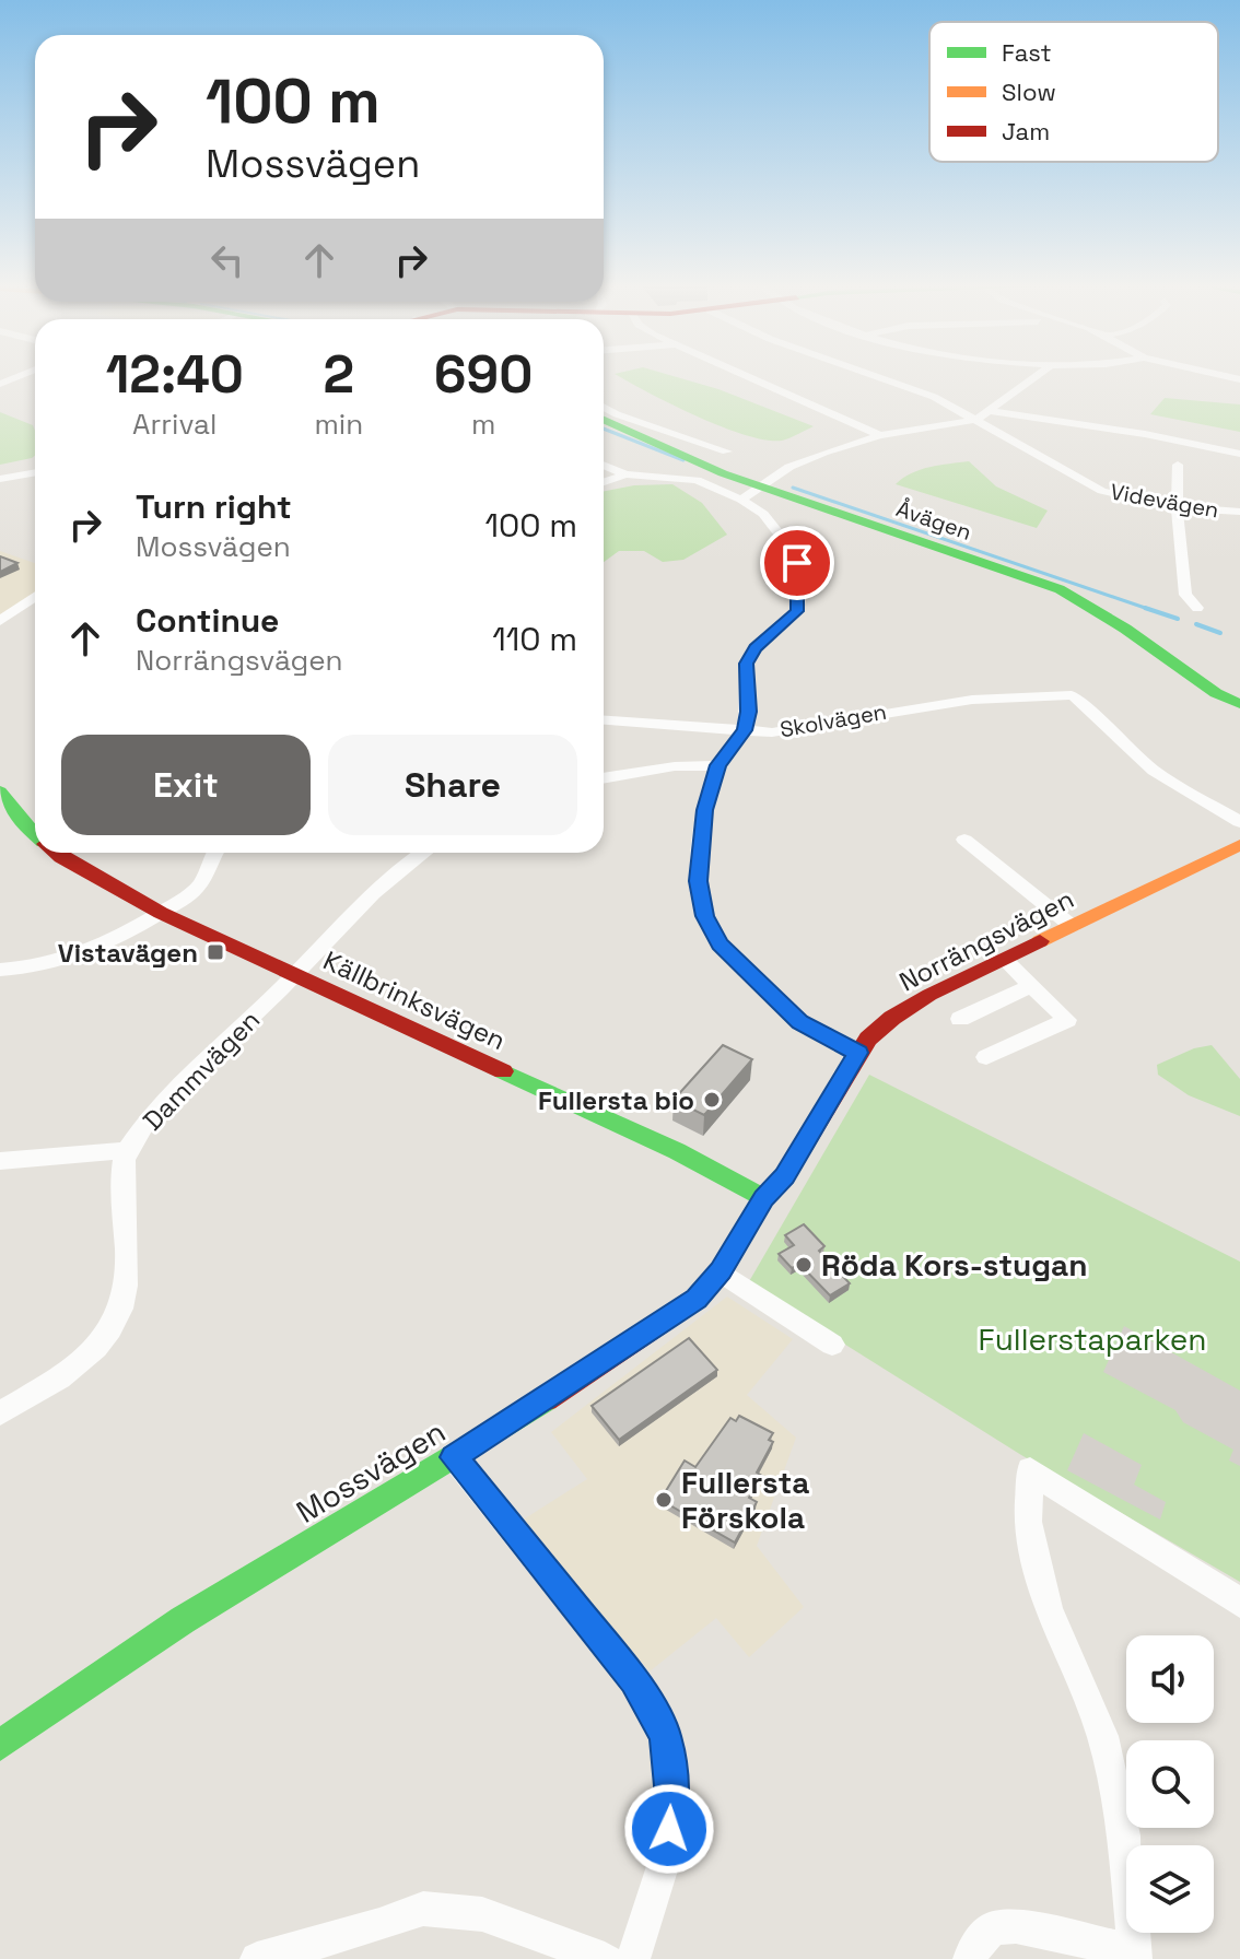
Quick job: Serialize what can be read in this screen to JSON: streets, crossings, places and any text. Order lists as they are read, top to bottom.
{
  "streets": {
    "street": [
      "Videvägen",
      "Åvägen",
      "Skolvägen",
      "Norrängsvägen",
      "Källbrinksvägen",
      "Dammvägen",
      "Mossvägen"
    ]
  },
  "crossings": [
    ["Norrängsvägen", "Källbrinksvägen"],
    ["Norrängsvägen", "Mossvägen"],
    ["Källbrinksvägen", "Dammvägen"]
  ],
  "parks": ["Fullerstaparken"],
  "places": {
    "transit": ["Vistavägen"],
    "other": ["Fullersta bio", "Röda Kors-stugan", "Fullersta Förskola"]
  },
  "legend": ["Fast", "Slow", "Jam"],
  "page": {
    "turn": ["100 m", "Mossvägen"],
    "eta": [
      "12:40",
      "Arrival",
      "2",
      "min",
      "690",
      "m"
    ],
    "list": [
      {
        "name": "Turn right",
        "note": "Mossvägen",
        "value": "100 m"
      },
      {
        "name": "Continue",
        "note": "Norrängsvägen",
        "value": "110 m"
      }
    ],
    "buttons": ["Exit", "Share"]
  }
}
